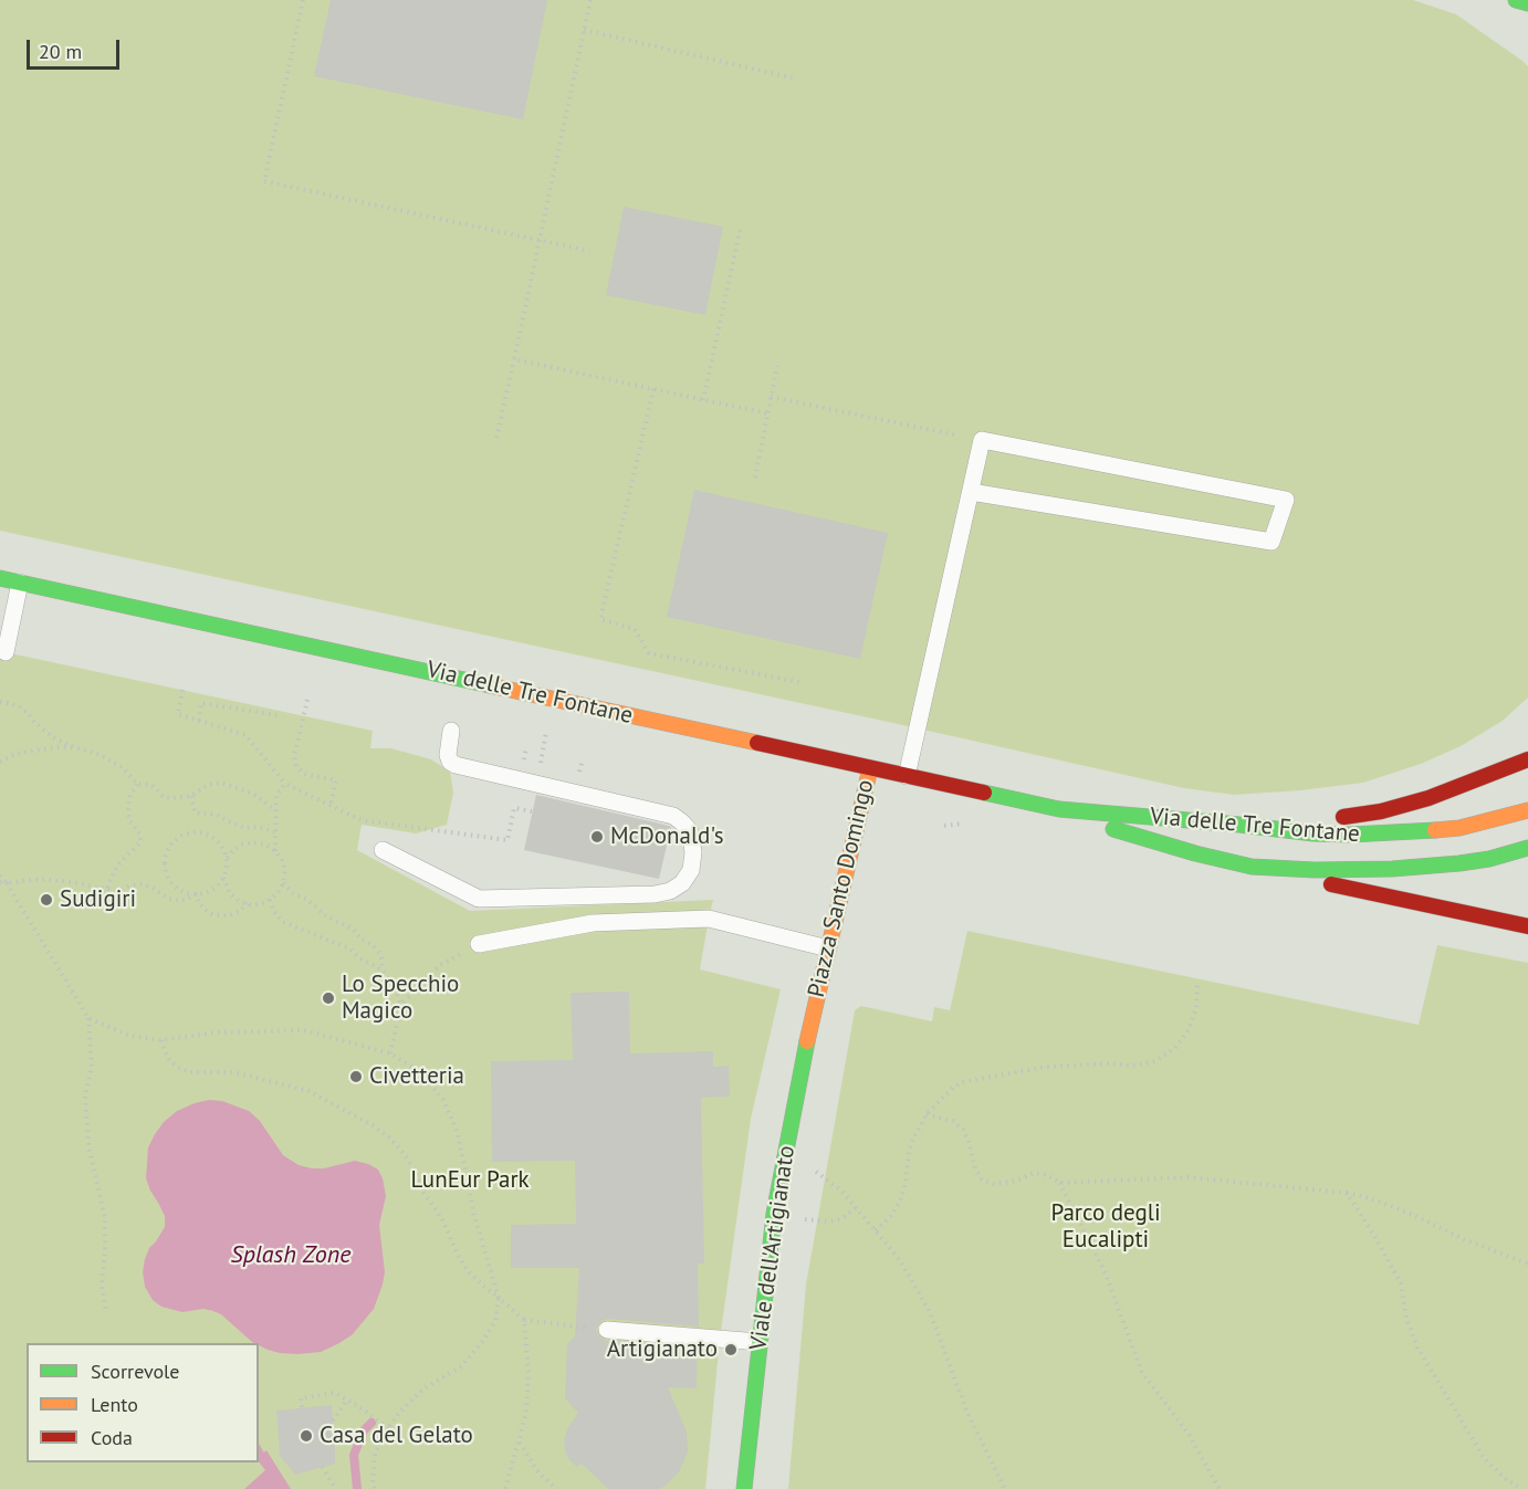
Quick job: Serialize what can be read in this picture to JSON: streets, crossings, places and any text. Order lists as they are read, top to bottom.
{
  "streets": {
    "main road": ["Via delle Tre Fontane", "Piazza Santo Domingo", "Viale dell'Artigianato"]
  },
  "crossings": [
    ["Via delle Tre Fontane", "Piazza Santo Domingo"],
    ["Piazza Santo Domingo", "Viale dell'Artigianato"]
  ],
  "water": ["Splash Zone"],
  "parks": ["LunEur Park", "Parco degli Eucalipti"],
  "places": [
    "McDonald's",
    "Sudigiri",
    "Lo Specchio Magico",
    "Civetteria",
    "Artigianato",
    "Casa del Gelato"
  ],
  "legend": ["Scorrevole", "Lento", "Coda"],
  "scale_bar": "20 m"
}
